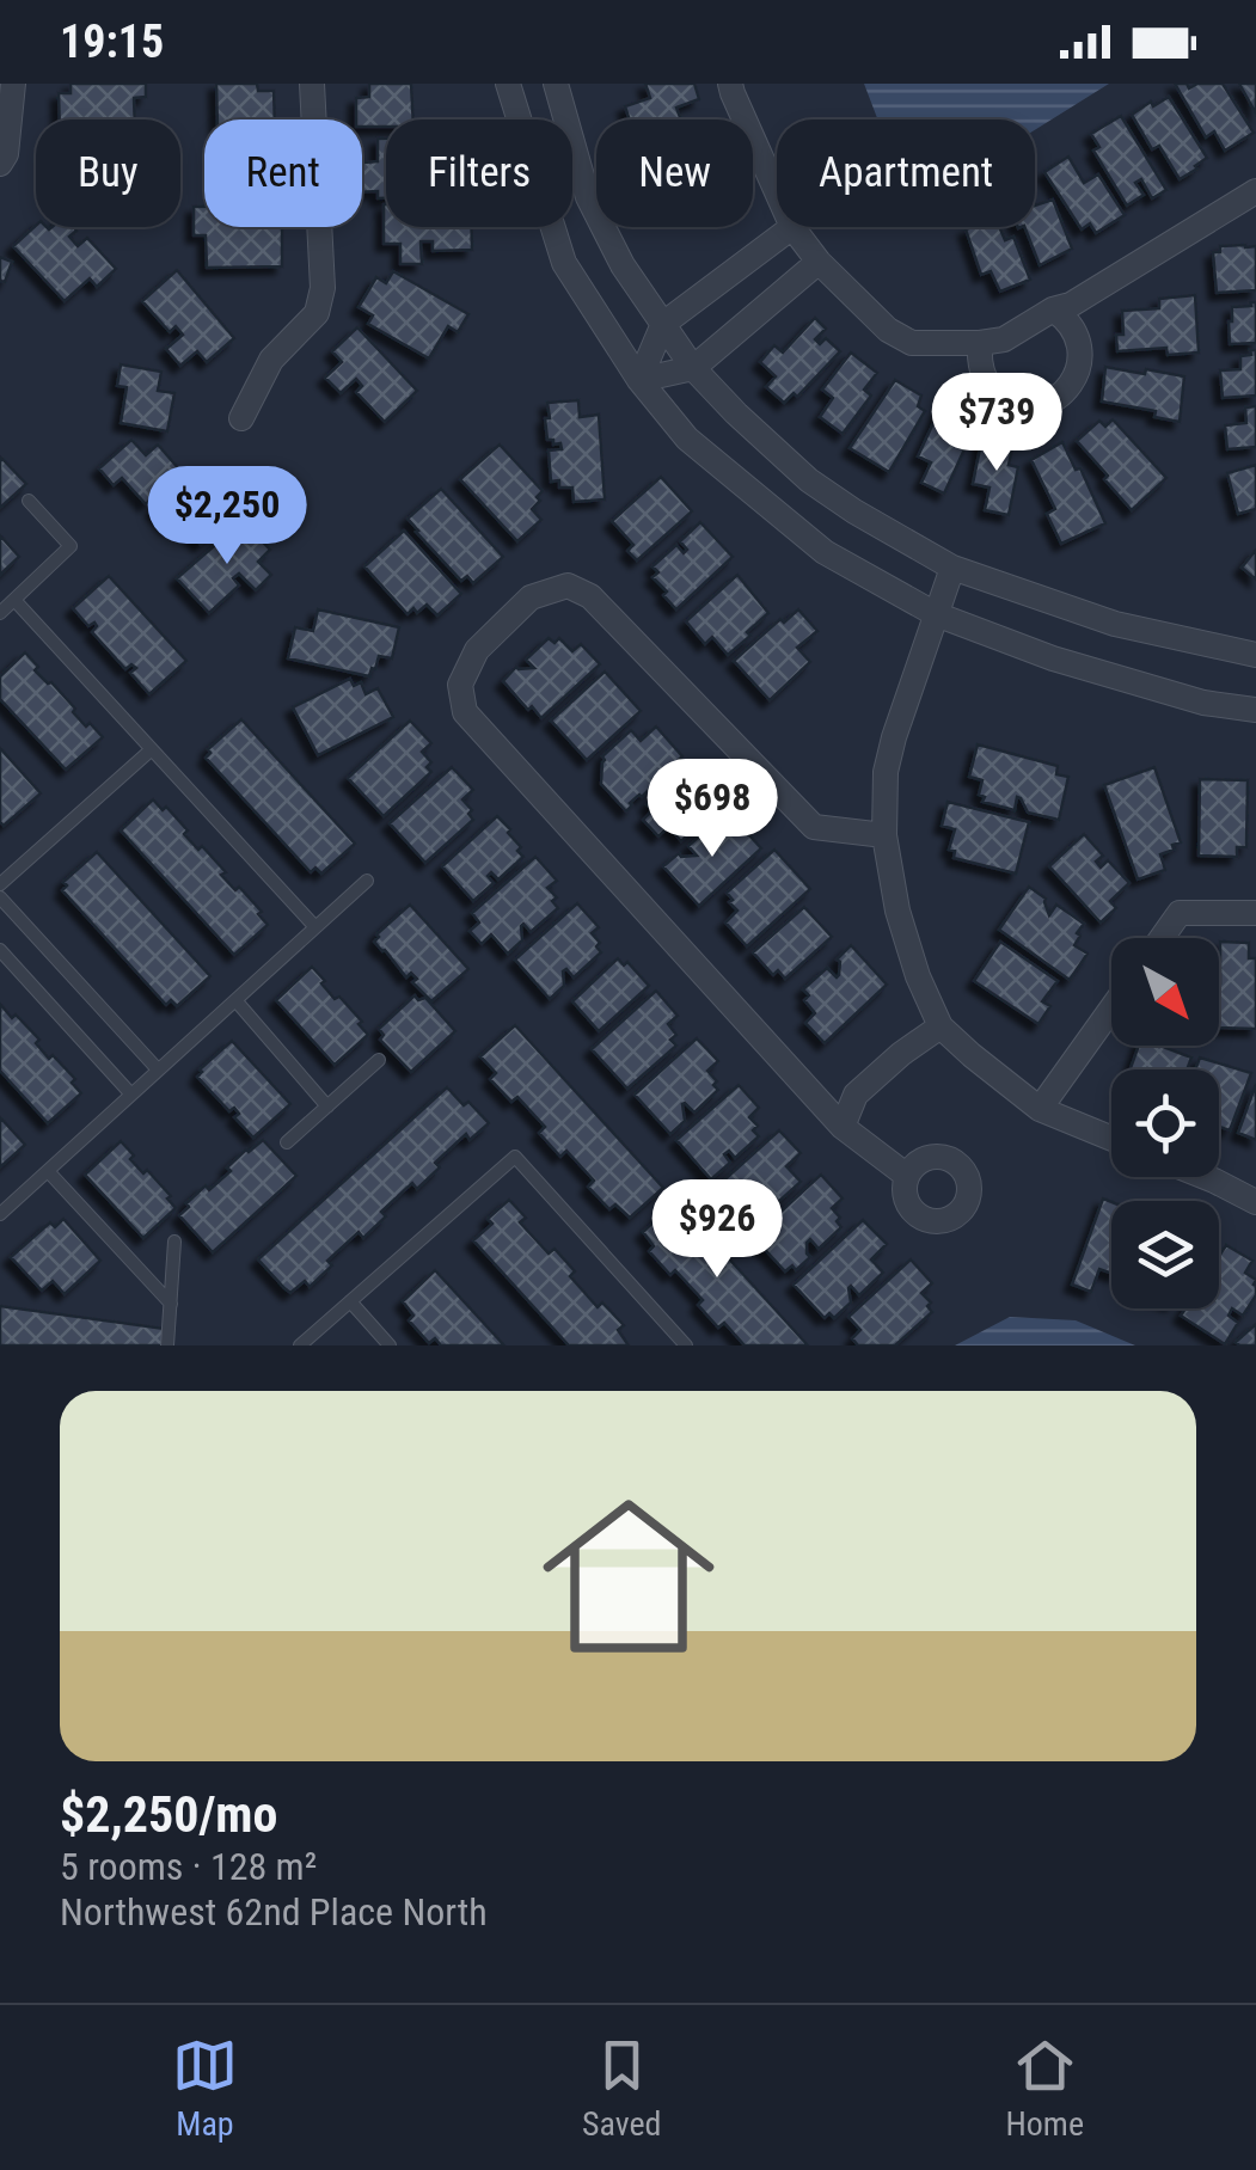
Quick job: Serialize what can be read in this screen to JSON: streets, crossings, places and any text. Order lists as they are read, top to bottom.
{
  "north": "bottom right",
  "page": {
    "status": "19:15",
    "chip": [
      "Buy",
      "Rent",
      "Filters",
      "New",
      "Apartment"
    ],
    "price": [
      "$739",
      "$2,250",
      "$698",
      "$926"
    ],
    "list": [
      {
        "name": "$2,250/mo",
        "note": "5 rooms · 128 m² · Northwest 62nd Place North"
      }
    ],
    "tabs": ["Map", "Saved", "Home"]
  }
}
